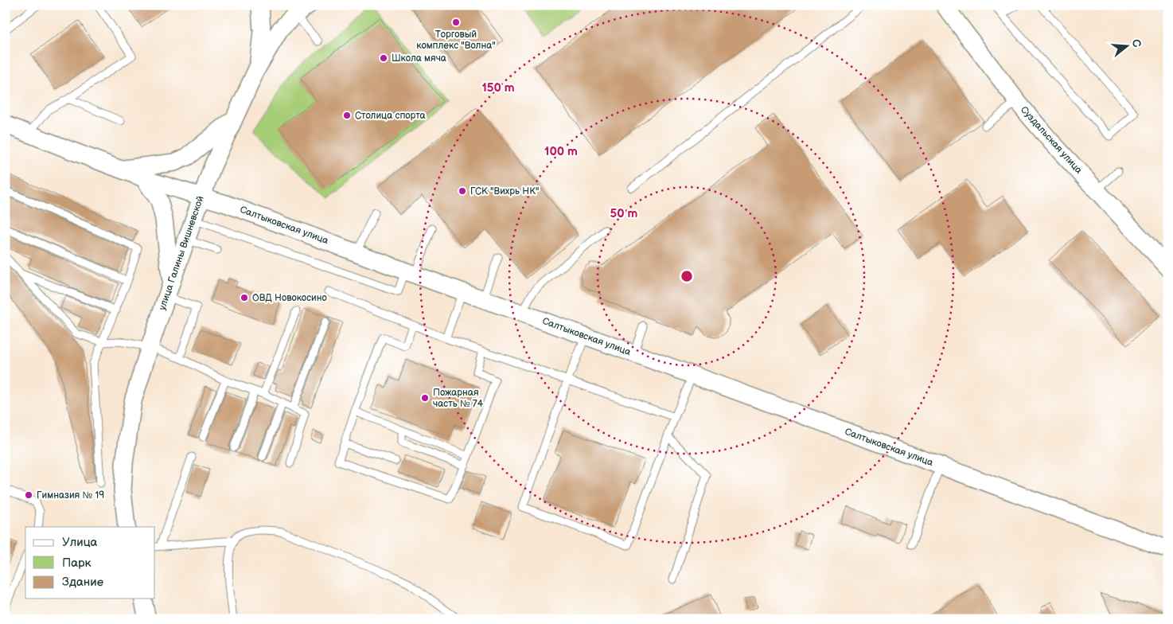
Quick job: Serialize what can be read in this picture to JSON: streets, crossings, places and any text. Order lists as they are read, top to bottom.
{
  "streets": {
    "street": ["Суздальская улица", "Салтыковская улица", "улица Галины Вишневской"]
  },
  "crossings": [
    ["Салтыковская улица", "улица Галины Вишневской"]
  ],
  "places": [
    "Торговый комплекс \"Волна\"",
    "Школа мяча",
    "Столица спорта",
    "ГСК \"Вихрь НК\"",
    "ОВД Новокосино",
    "Пожарная часть № 74",
    "Гимназия № 19"
  ],
  "legend": ["Улица", "Парк", "Здание"],
  "north": "right",
  "rings": ["150 m", "100 m", "50 m"]
}
